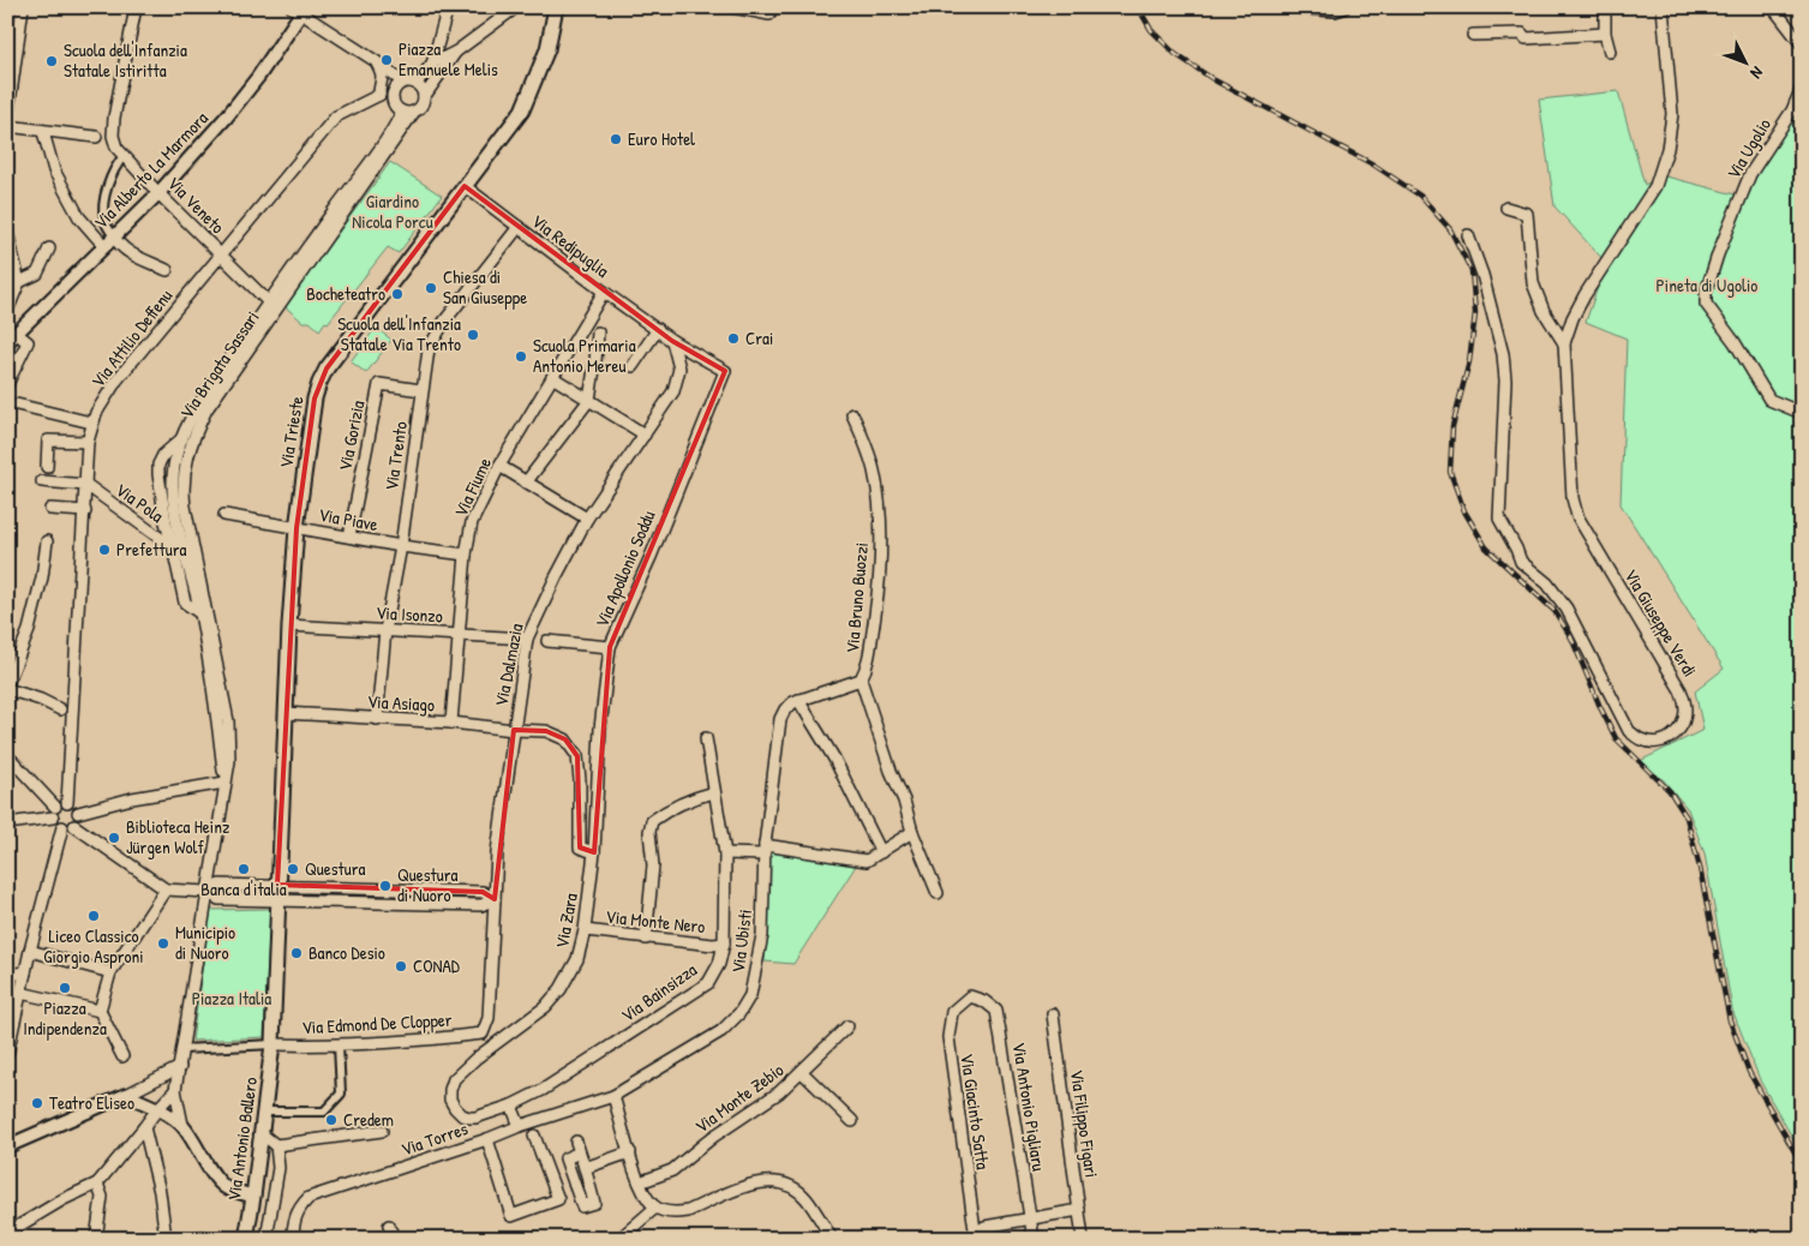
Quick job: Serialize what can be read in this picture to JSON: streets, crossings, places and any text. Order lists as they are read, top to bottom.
{
  "streets": {
    "main road": ["Via Trieste", "Via Antonio Ballero"],
    "street": [
      "Via Ugolio",
      "Via Alberto La Marmora",
      "Via Veneto",
      "Via Redipuglia",
      "Via Attilio Deffenu",
      "Via Brigata Sassari",
      "Via Gorizia",
      "Via Trento",
      "Via Fiume",
      "Via Pola",
      "Via Piave",
      "Via Apollonio Soddu",
      "Via Bruno Buozzi",
      "Via Isonzo",
      "Via Giuseppe Verdi",
      "Via Dalmazia",
      "Via Asiago",
      "Via Zara",
      "Via Monte Nero",
      "Via Ubisti",
      "Via Bainsizza",
      "Via Edmond De Clopper",
      "Via Monte Zebio",
      "Via Antonio Pigliaru",
      "Via Giacinto Satta",
      "Via Filippo Figari",
      "Via Torres"
    ]
  },
  "crossings": [
    ["Via Alberto La Marmora", "Via Veneto"],
    ["Via Veneto", "Via Attilio Deffenu"],
    ["Via Veneto", "Via Brigata Sassari"],
    ["Via Redipuglia", "Via Trieste"],
    ["Via Redipuglia", "Via Trento"],
    ["Via Redipuglia", "Via Fiume"],
    ["Via Redipuglia", "Via Apollonio Soddu"],
    ["Via Redipuglia", "Via Dalmazia"],
    ["Via Attilio Deffenu", "Via Pola"],
    ["Via Brigata Sassari", "Via Pola"],
    ["Via Trieste", "Via Piave"],
    ["Via Trieste", "Via Isonzo"],
    ["Via Trieste", "Via Asiago"],
    ["Via Gorizia", "Via Trento"],
    ["Via Gorizia", "Via Piave"],
    ["Via Trento", "Via Piave"],
    ["Via Trento", "Via Isonzo"],
    ["Via Trento", "Via Asiago"],
    ["Via Fiume", "Via Piave"],
    ["Via Fiume", "Via Isonzo"],
    ["Via Fiume", "Via Asiago"],
    ["Via Apollonio Soddu", "Via Dalmazia"],
    ["Via Apollonio Soddu", "Via Zara"],
    ["Via Bruno Buozzi", "Via Ubisti"],
    ["Via Isonzo", "Via Dalmazia"],
    ["Via Dalmazia", "Via Asiago"],
    ["Via Dalmazia", "Via Edmond De Clopper"],
    ["Via Zara", "Via Monte Nero"],
    ["Via Zara", "Via Bainsizza"],
    ["Via Monte Nero", "Via Bainsizza"],
    ["Via Ubisti", "Via Torres"],
    ["Via Edmond De Clopper", "Via Antonio Ballero"],
    ["Via Antonio Pigliaru", "Via Giacinto Satta"]
  ],
  "parks": ["Giardino Nicola Porcu", "Pineta di Ugolio", "Piazza Italia"],
  "places": [
    "Piazza Emanuele Melis",
    "Scuola dell'Infanzia Statale Istiritta",
    "Euro Hotel",
    "Chiesa di San Giuseppe",
    "Bocheteatro",
    "Scuola dell'Infanzia Statale Via Trento",
    "Crai",
    "Scuola Primaria Antonio Mereu",
    "Prefettura",
    "Biblioteca Heinz Jürgen Wolf",
    "Banca d'italia",
    "Questura",
    "Questura di Nuoro",
    "Liceo Classico Giorgio Asproni",
    "Municipio di Nuoro",
    "Banco Desio",
    "CONAD",
    "Piazza Indipendenza",
    "Teatro Eliseo",
    "Credem"
  ],
  "north": "bottom right"
}
